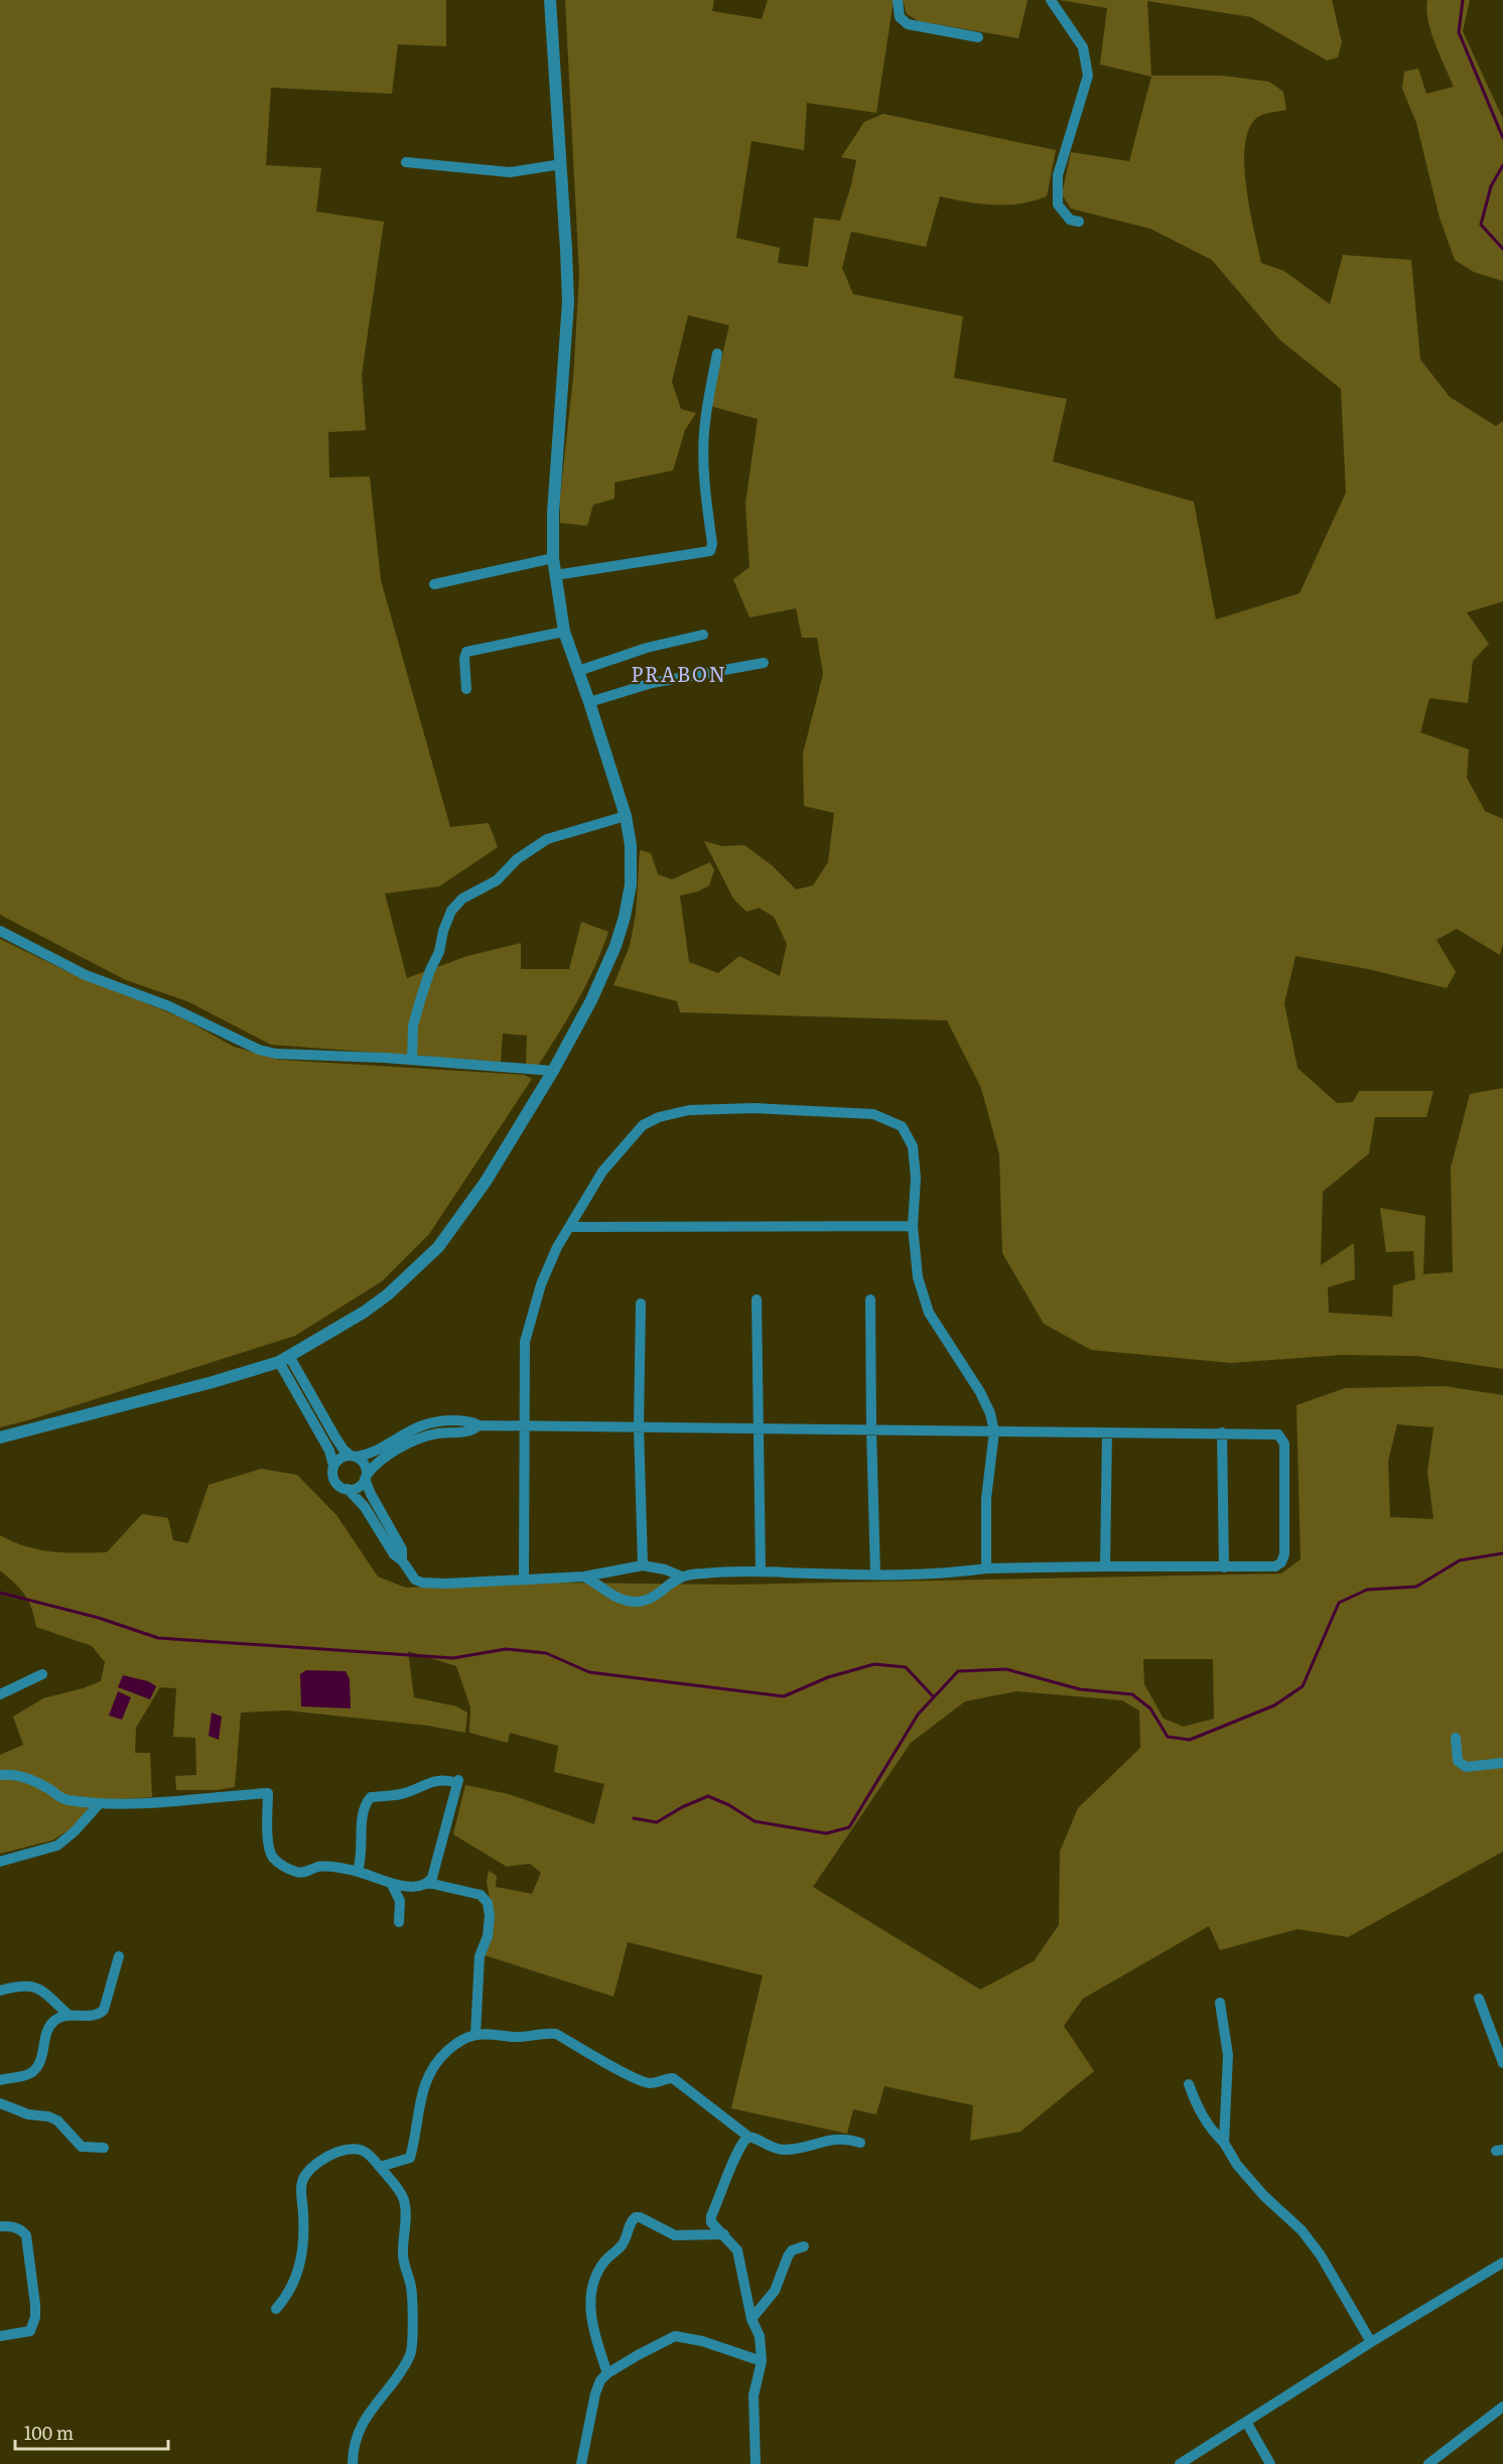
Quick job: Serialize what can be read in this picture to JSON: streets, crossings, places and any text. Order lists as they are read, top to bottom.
{
  "districts": ["PRABON"],
  "scale_bar": "100 m"
}
